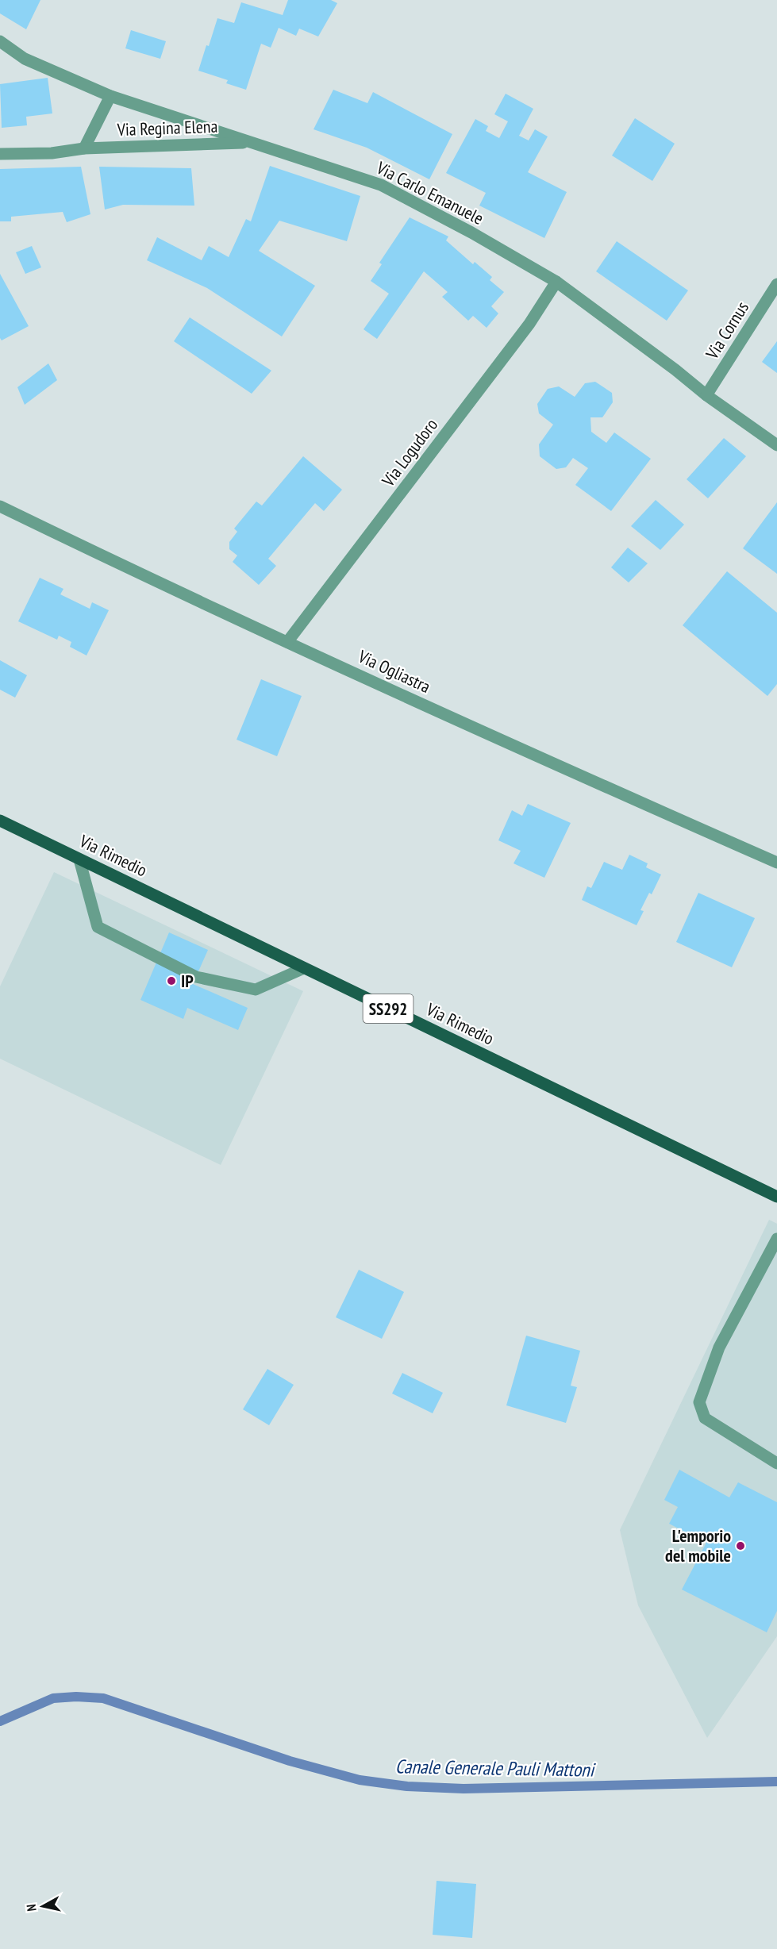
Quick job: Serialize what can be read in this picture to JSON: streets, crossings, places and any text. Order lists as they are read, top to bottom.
{
  "streets": {
    "main road": ["Via Rimedio", "SS292"],
    "street": [
      "Via Regina Elena",
      "Via Carlo Emanuele",
      "Via Cornus",
      "Via Logudoro",
      "Via Ogliastra"
    ]
  },
  "crossings": [
    ["Via Regina Elena", "Via Carlo Emanuele"],
    ["Via Carlo Emanuele", "Via Cornus"],
    ["Via Carlo Emanuele", "Via Logudoro"],
    ["Via Logudoro", "Via Ogliastra"]
  ],
  "water": ["Canale Generale Pauli Mattoni"],
  "places": ["IP", "L'emporio del mobile"],
  "north": "left"
}
